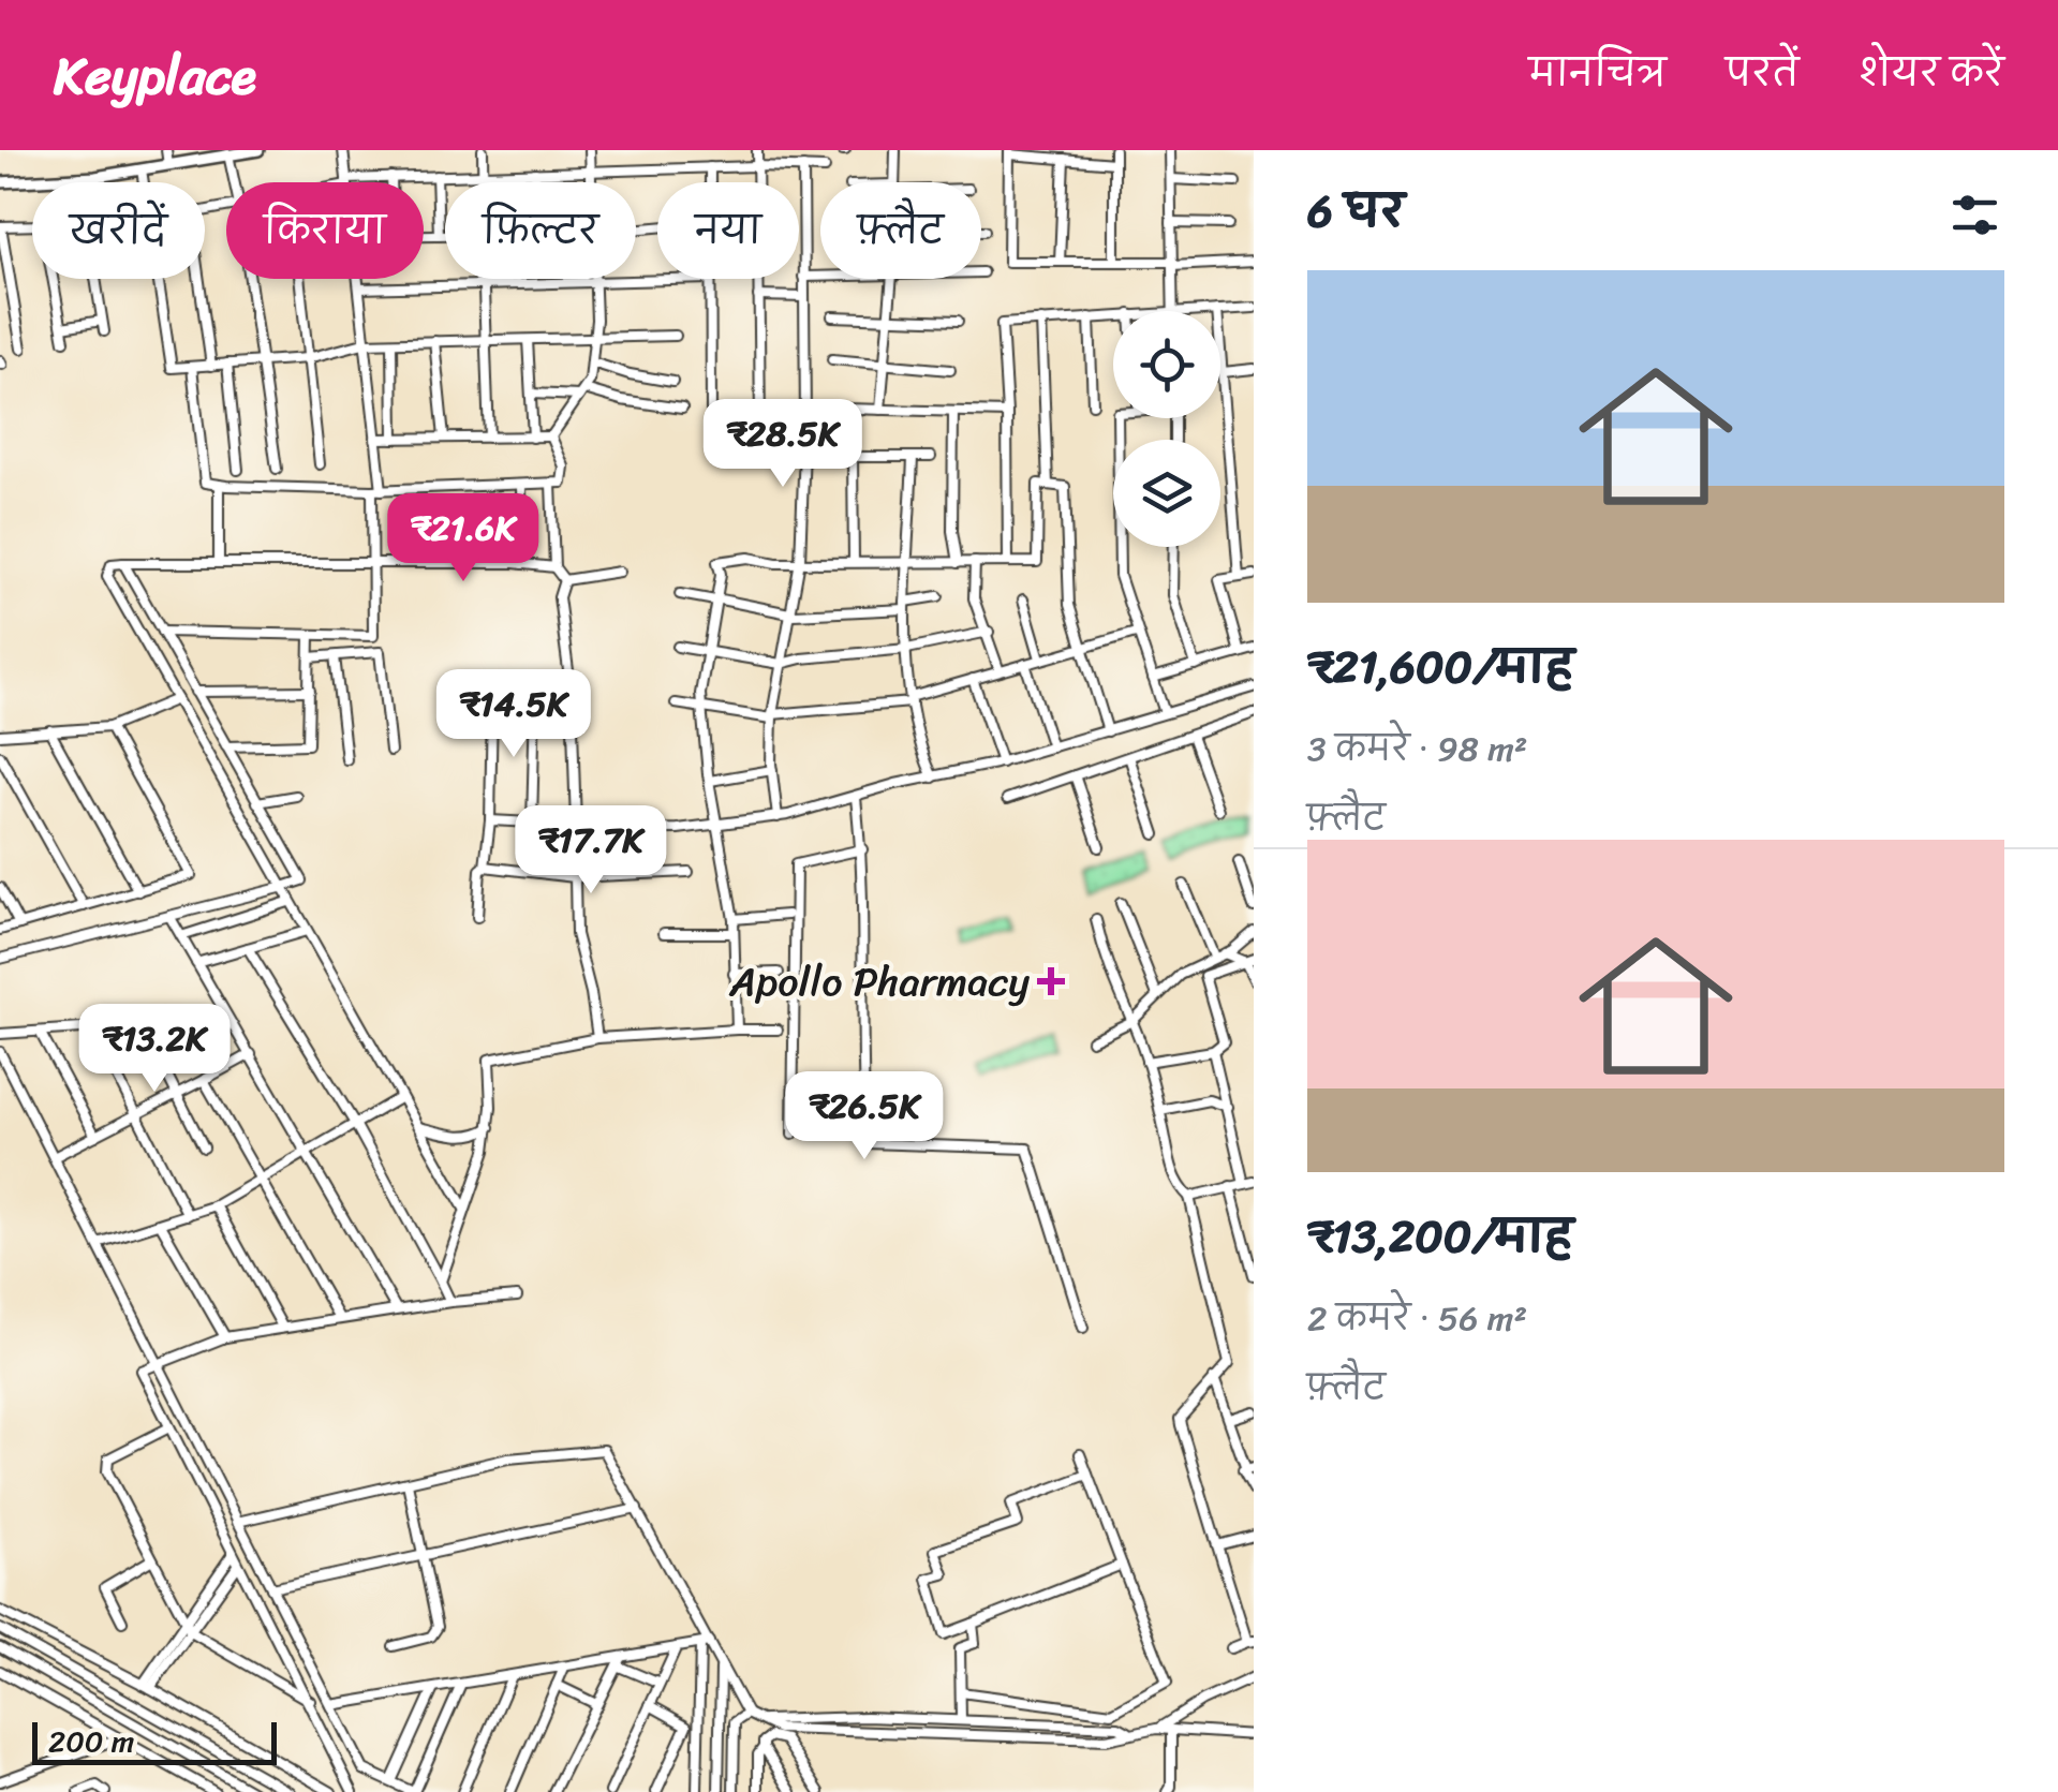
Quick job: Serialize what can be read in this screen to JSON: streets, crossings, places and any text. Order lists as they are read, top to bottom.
{
  "places": {
    "health": ["Apollo Pharmacy"]
  },
  "scale_bar": "200 m",
  "page": {
    "header": "Keyplace",
    "nav": ["मानचित्र", "परतें", "शेयर करें"],
    "heading": "6 घर",
    "chip": [
      "खरीदें",
      "किराया",
      "फ़िल्टर",
      "नया",
      "फ़्लैट"
    ],
    "list": [
      {
        "name": "₹21,600/माह",
        "note": "3 कमरे · 98 m² · फ़्लैट"
      },
      {
        "name": "₹13,200/माह",
        "note": "2 कमरे · 56 m² · फ़्लैट"
      }
    ],
    "price": [
      "₹28.5K",
      "₹21.6K",
      "₹14.5K",
      "₹17.7K",
      "₹13.2K",
      "₹26.5K"
    ],
    "scale": "200 m"
  }
}
